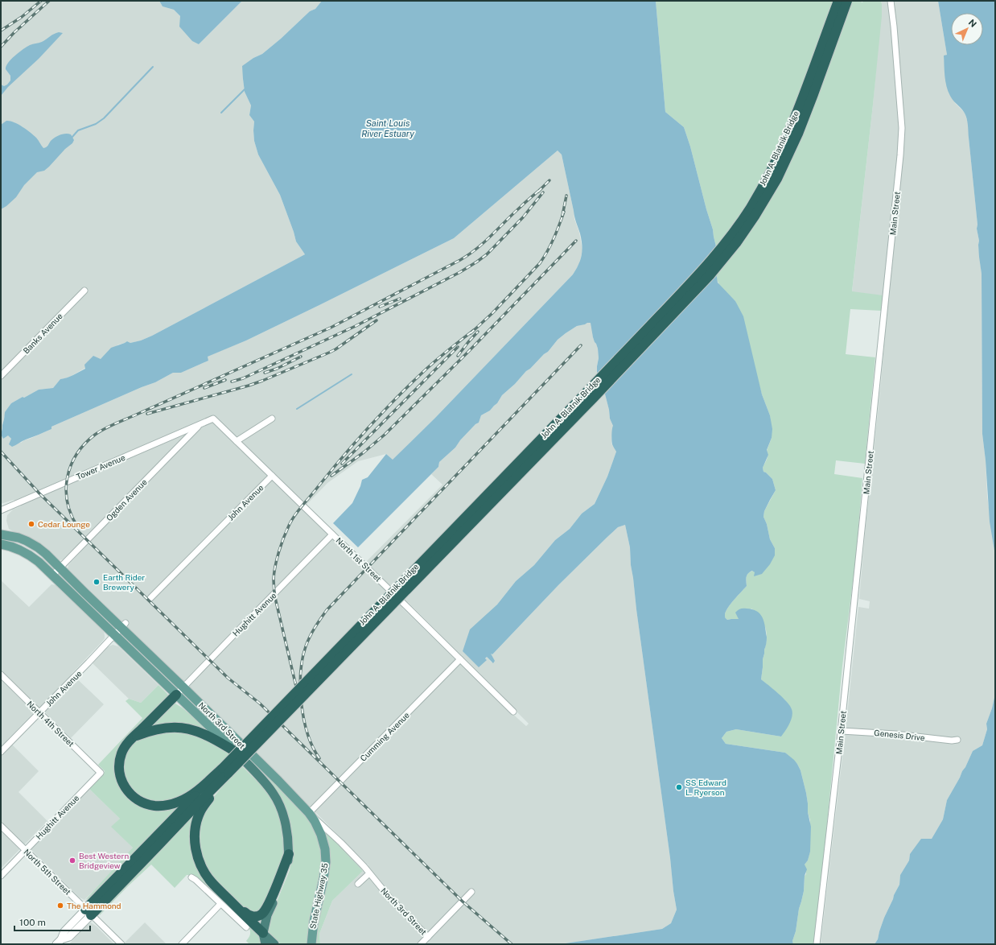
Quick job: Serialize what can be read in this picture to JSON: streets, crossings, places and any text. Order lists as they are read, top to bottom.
{
  "streets": {
    "highway": ["John A. Blatnik Bridge", "North 3rd Street"],
    "main road": ["State Highway 35"],
    "street": [
      "Main Street",
      "Banks Avenue",
      "Tower Avenue",
      "Ogden Avenue",
      "John Avenue",
      "North 1st Street",
      "Hughitt Avenue",
      "North 4th Street",
      "Genesis Drive",
      "Cumming Avenue",
      "North 5th Street"
    ]
  },
  "crossings": [
    ["Main Street", "Genesis Drive"],
    ["Tower Avenue", "Ogden Avenue"],
    ["Tower Avenue", "North 1st Street"],
    ["Ogden Avenue", "North 1st Street"],
    ["Ogden Avenue", "North 3rd Street"],
    ["John Avenue", "North 1st Street"],
    ["John Avenue", "North 4th Street"],
    ["John Avenue", "North 3rd Street"],
    ["North 1st Street", "Hughitt Avenue"],
    ["North 1st Street", "Cumming Avenue"],
    ["Hughitt Avenue", "North 4th Street"],
    ["Hughitt Avenue", "North 3rd Street"],
    ["Hughitt Avenue", "North 5th Street"],
    ["North 3rd Street", "Cumming Avenue"],
    ["North 3rd Street", "State Highway 35"],
    ["Cumming Avenue", "State Highway 35"]
  ],
  "water": ["Saint Louis River Estuary"],
  "places": [
    "Cedar Lounge",
    "Earth Rider Brewery",
    "SS Edward L. Ryerson",
    "Best Western Bridgeview",
    "The Hammond"
  ],
  "scale_bar": "100 m",
  "north": "top right"
}
